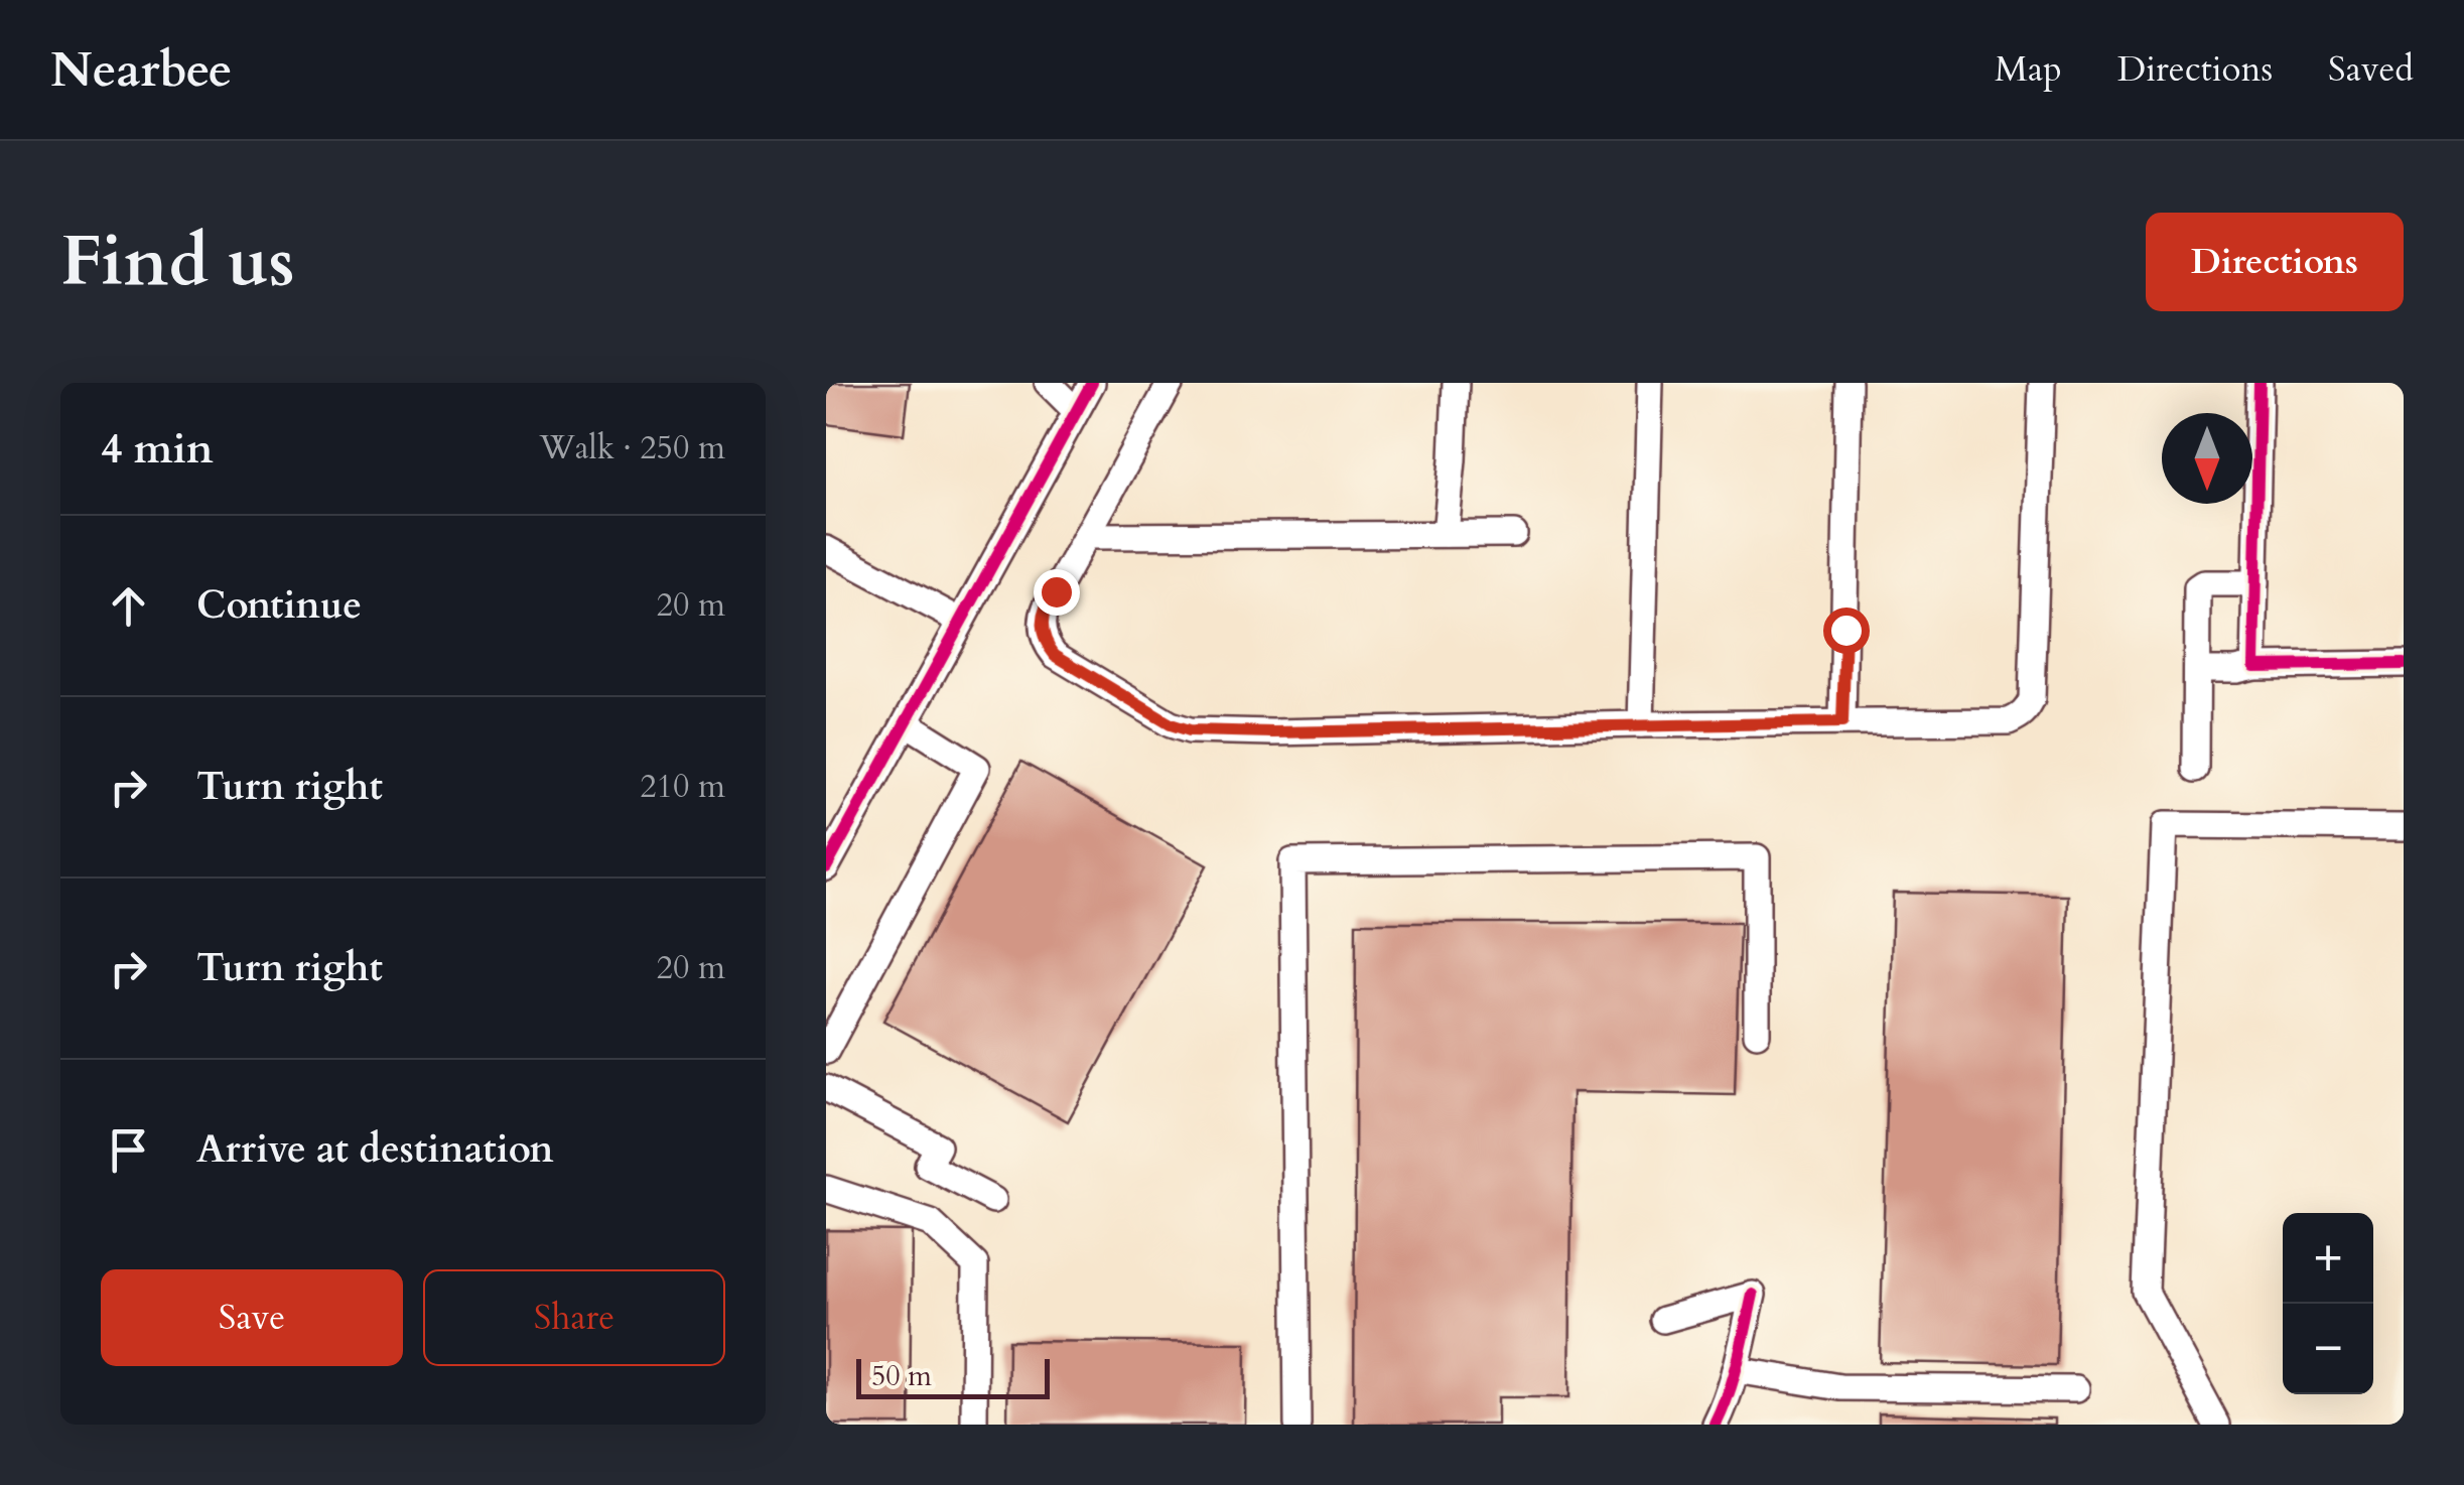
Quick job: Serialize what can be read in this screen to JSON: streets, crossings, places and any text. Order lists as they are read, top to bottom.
{
  "scale_bar": "50 m",
  "north": "bottom",
  "page": {
    "header": "Nearbee",
    "nav": ["Map", "Directions", "Saved"],
    "buttons": [
      "Directions",
      ["Save", "Share"]
    ],
    "title": "Find us",
    "heading": ["4 min", "Walk · 250 m"],
    "list": [
      ["Continue", "20 m"],
      ["Turn right", "210 m"],
      ["Turn right", "20 m"],
      "Arrive at destination"
    ],
    "map_buttons": ["+", "−"],
    "scale": "50 m"
  }
}
